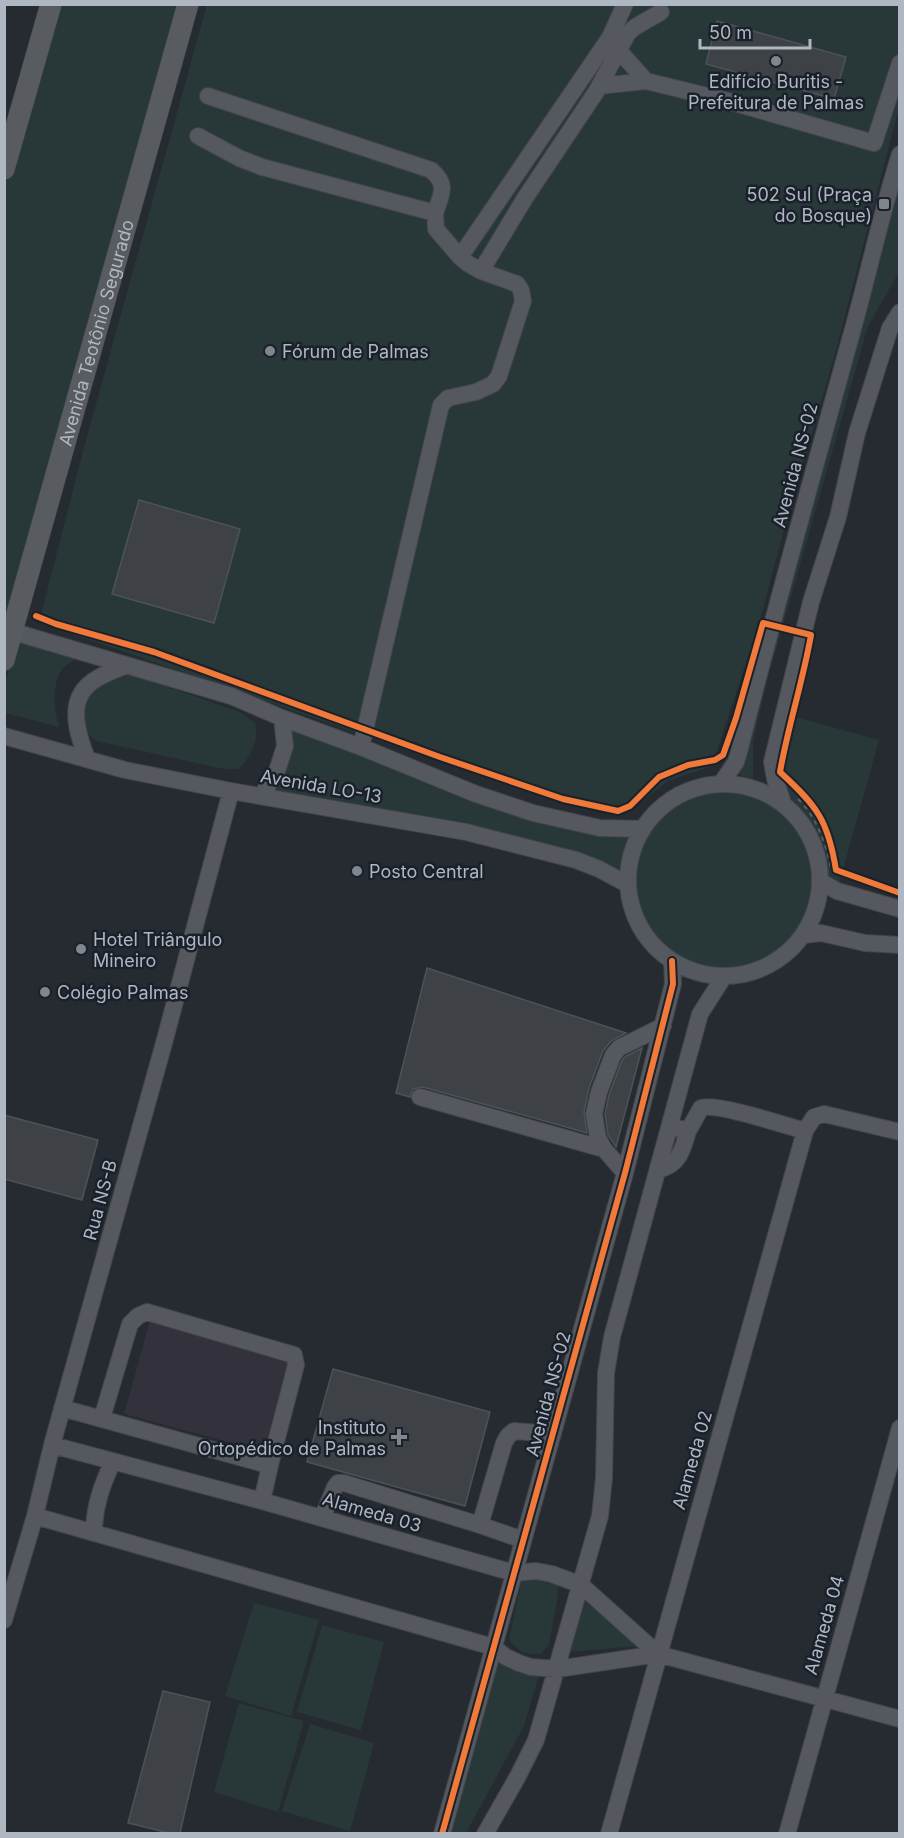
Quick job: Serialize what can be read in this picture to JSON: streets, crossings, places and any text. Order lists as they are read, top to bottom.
{
  "streets": {
    "main road": ["Avenida Teotônio Segurado"],
    "street": [
      "Avenida NS-02",
      "Avenida LO-13",
      "Rua NS-B",
      "Alameda 02",
      "Alameda 03",
      "Alameda 04"
    ]
  },
  "crossings": [
    ["Avenida NS-02", "Avenida LO-13"],
    ["Avenida NS-02", "Alameda 03"],
    ["Avenida LO-13", "Rua NS-B"],
    ["Rua NS-B", "Alameda 03"],
    ["Alameda 02", "Alameda 03"],
    ["Alameda 03", "Alameda 04"]
  ],
  "places": {
    "other": [
      "Edifício Buritis - Prefeitura de Palmas",
      "Fórum de Palmas",
      "Posto Central",
      "Hotel Triângulo Mineiro",
      "Colégio Palmas"
    ],
    "transit": ["502 Sul (Praça do Bosque)"],
    "health": ["Instituto Ortopédico de Palmas"]
  },
  "scale_bar": "50 m"
}
